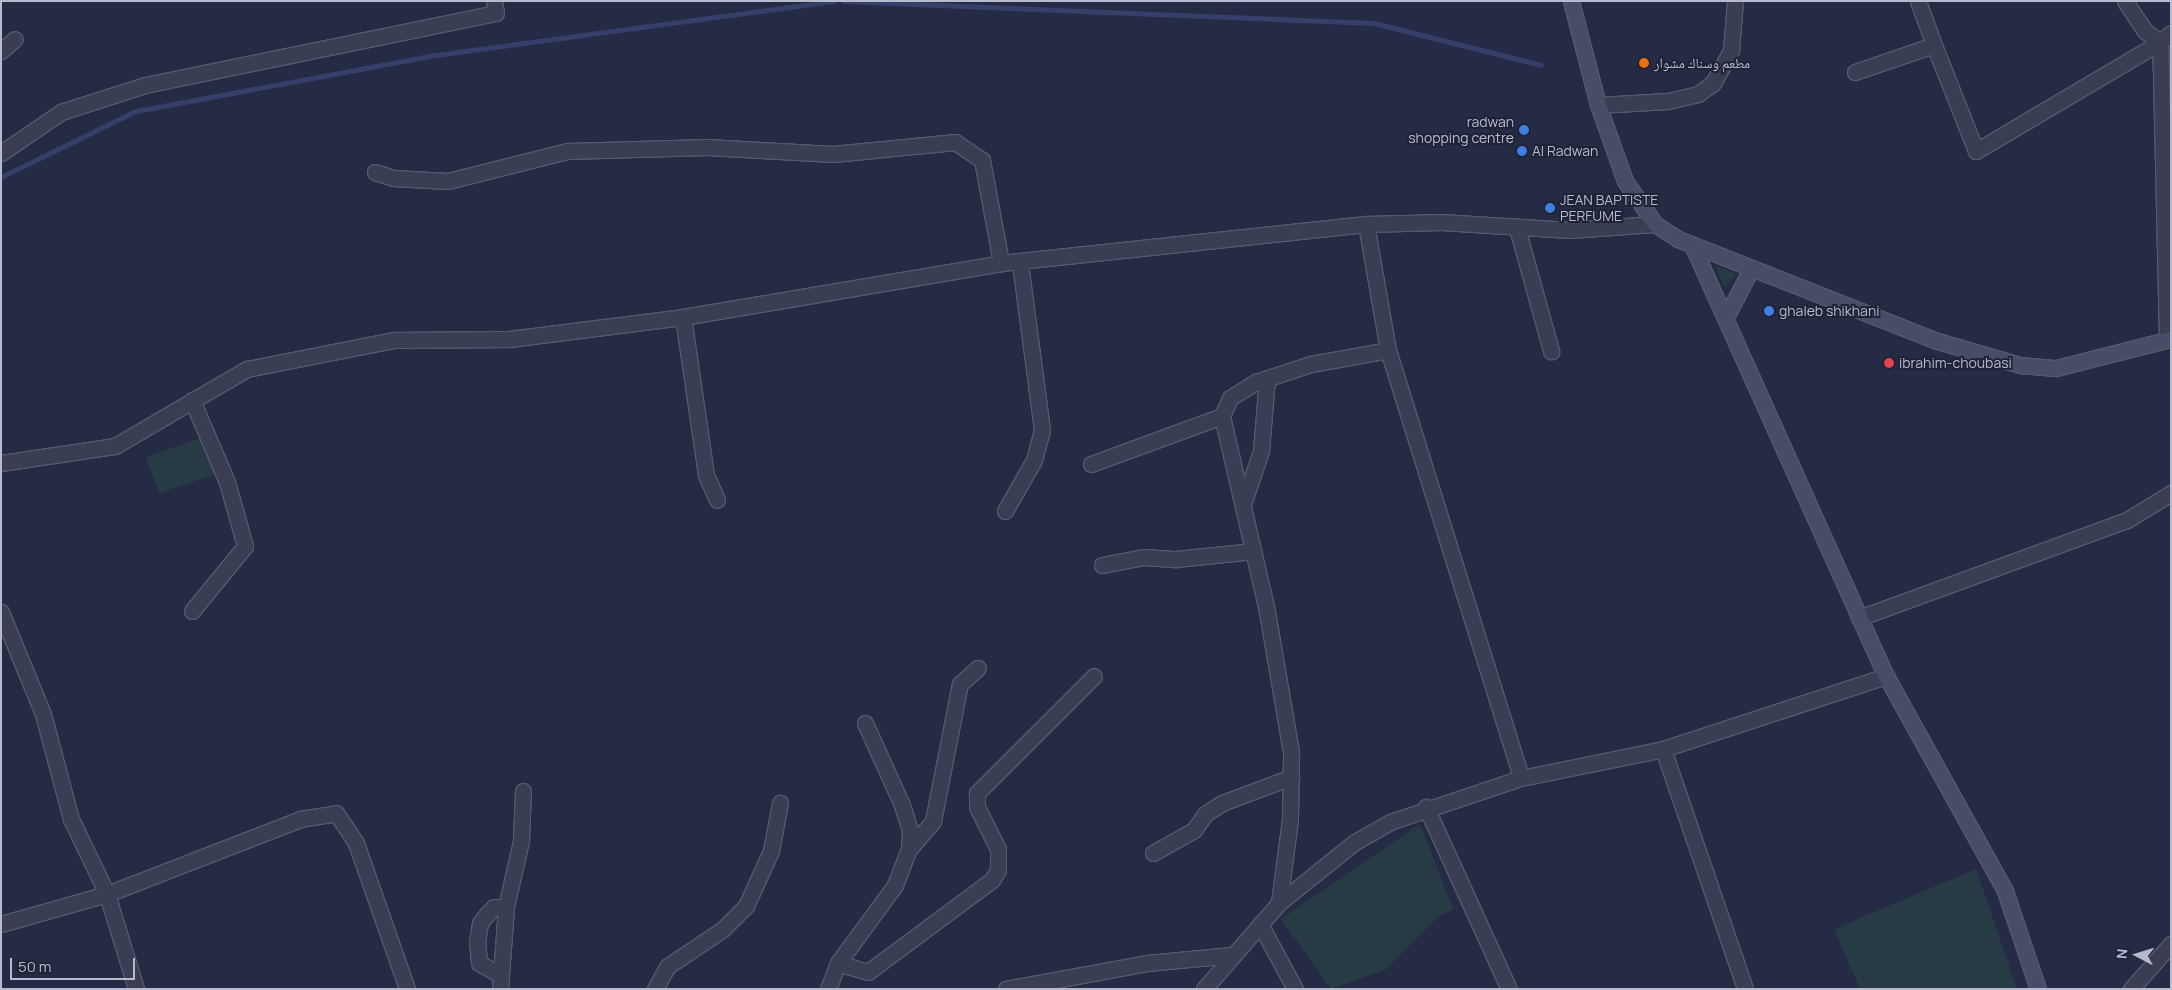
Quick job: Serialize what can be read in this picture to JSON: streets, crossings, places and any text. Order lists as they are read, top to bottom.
{
  "places": [
    "مطعم وسناك مشوار",
    "radwan shopping centre",
    "Al Radwan",
    "JEAN BAPTISTE PERFUME",
    "ghaleb shikhani",
    "ibrahim-choubasi"
  ],
  "scale_bar": "50 m",
  "north": "left"
}
